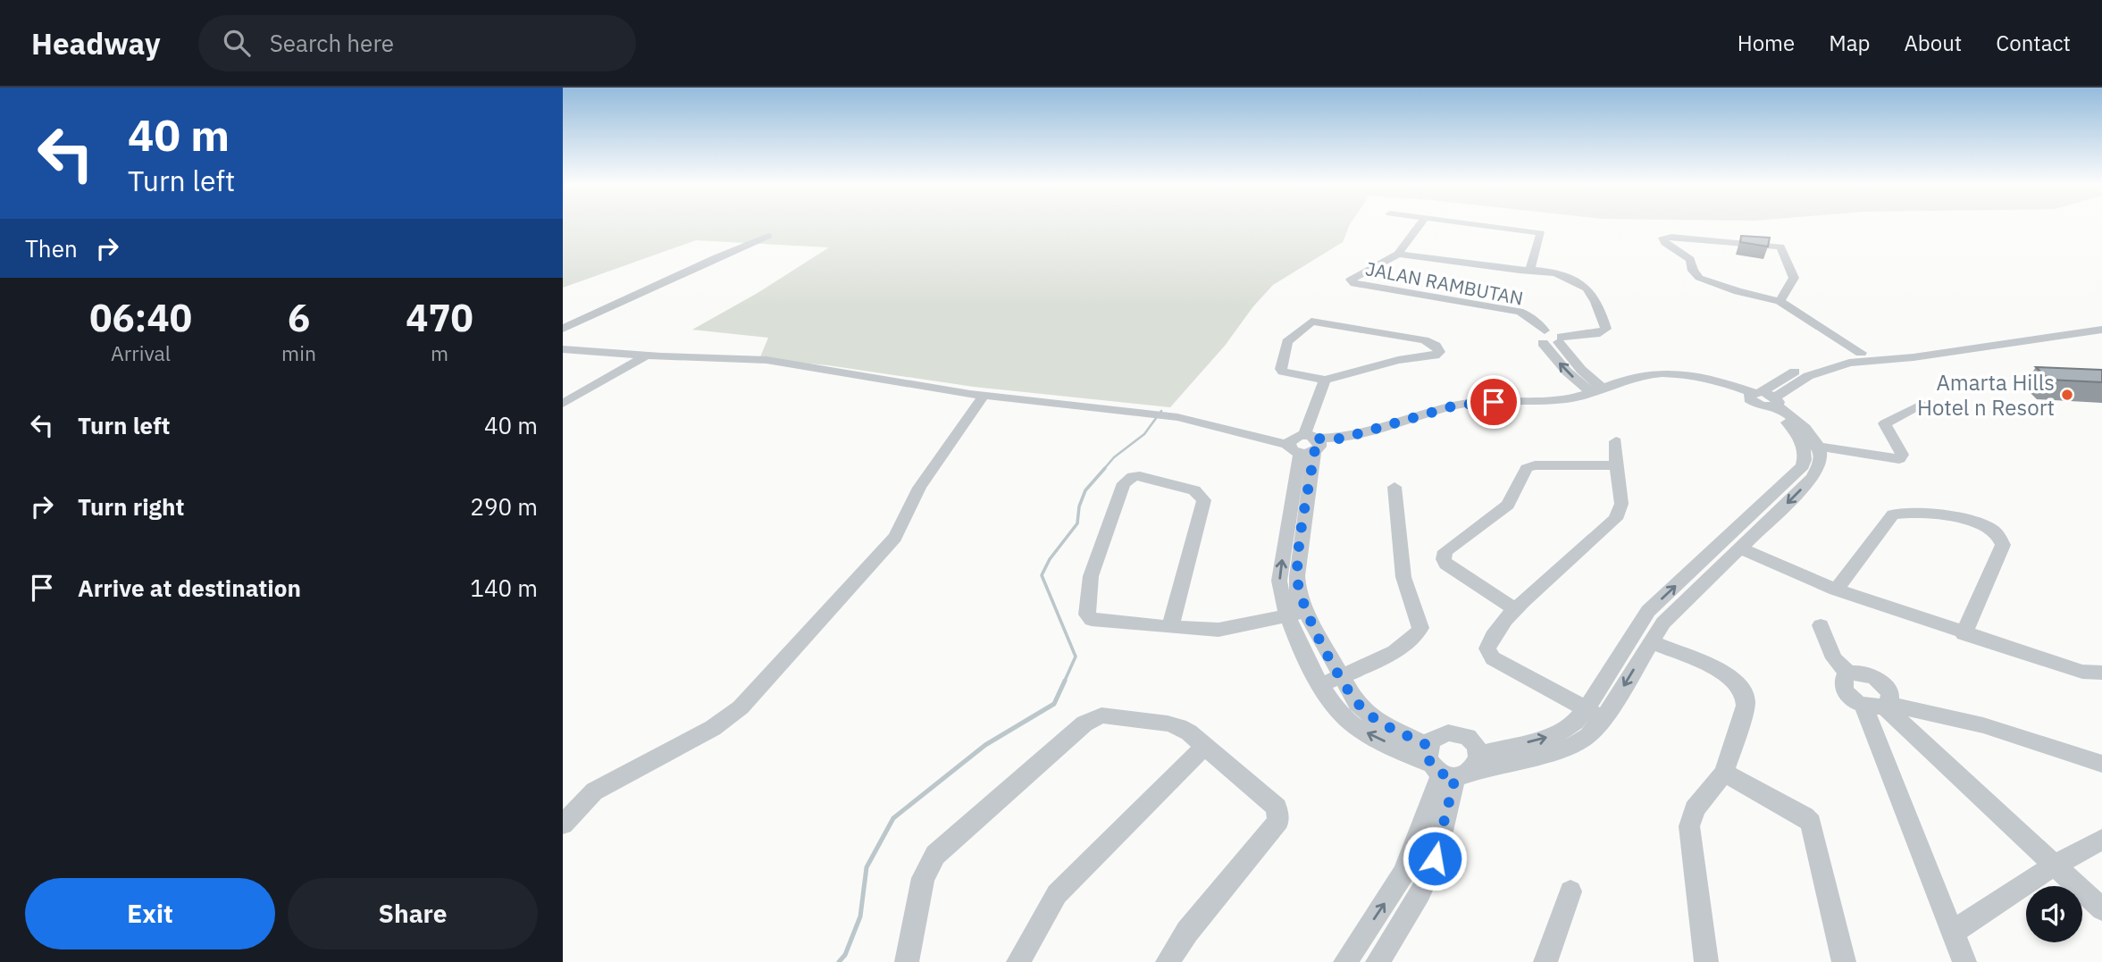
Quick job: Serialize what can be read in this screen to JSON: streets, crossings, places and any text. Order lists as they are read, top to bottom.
{
  "streets": {
    "street": ["JALAN RAMBUTAN"]
  },
  "places": ["Amarta Hills Hotel n Resort"],
  "page": {
    "header": "Headway",
    "search": "Search here",
    "nav": [
      "Home",
      "Map",
      "About",
      "Contact"
    ],
    "turn": ["40 m", "Turn left"],
    "then": "Then",
    "eta": [
      "06:40",
      "Arrival",
      "6",
      "min",
      "470",
      "m"
    ],
    "list": [
      {
        "name": "Turn left",
        "value": "40 m"
      },
      {
        "name": "Turn right",
        "value": "290 m"
      },
      {
        "name": "Arrive at destination",
        "value": "140 m"
      }
    ],
    "buttons": ["Exit", "Share"]
  }
}
